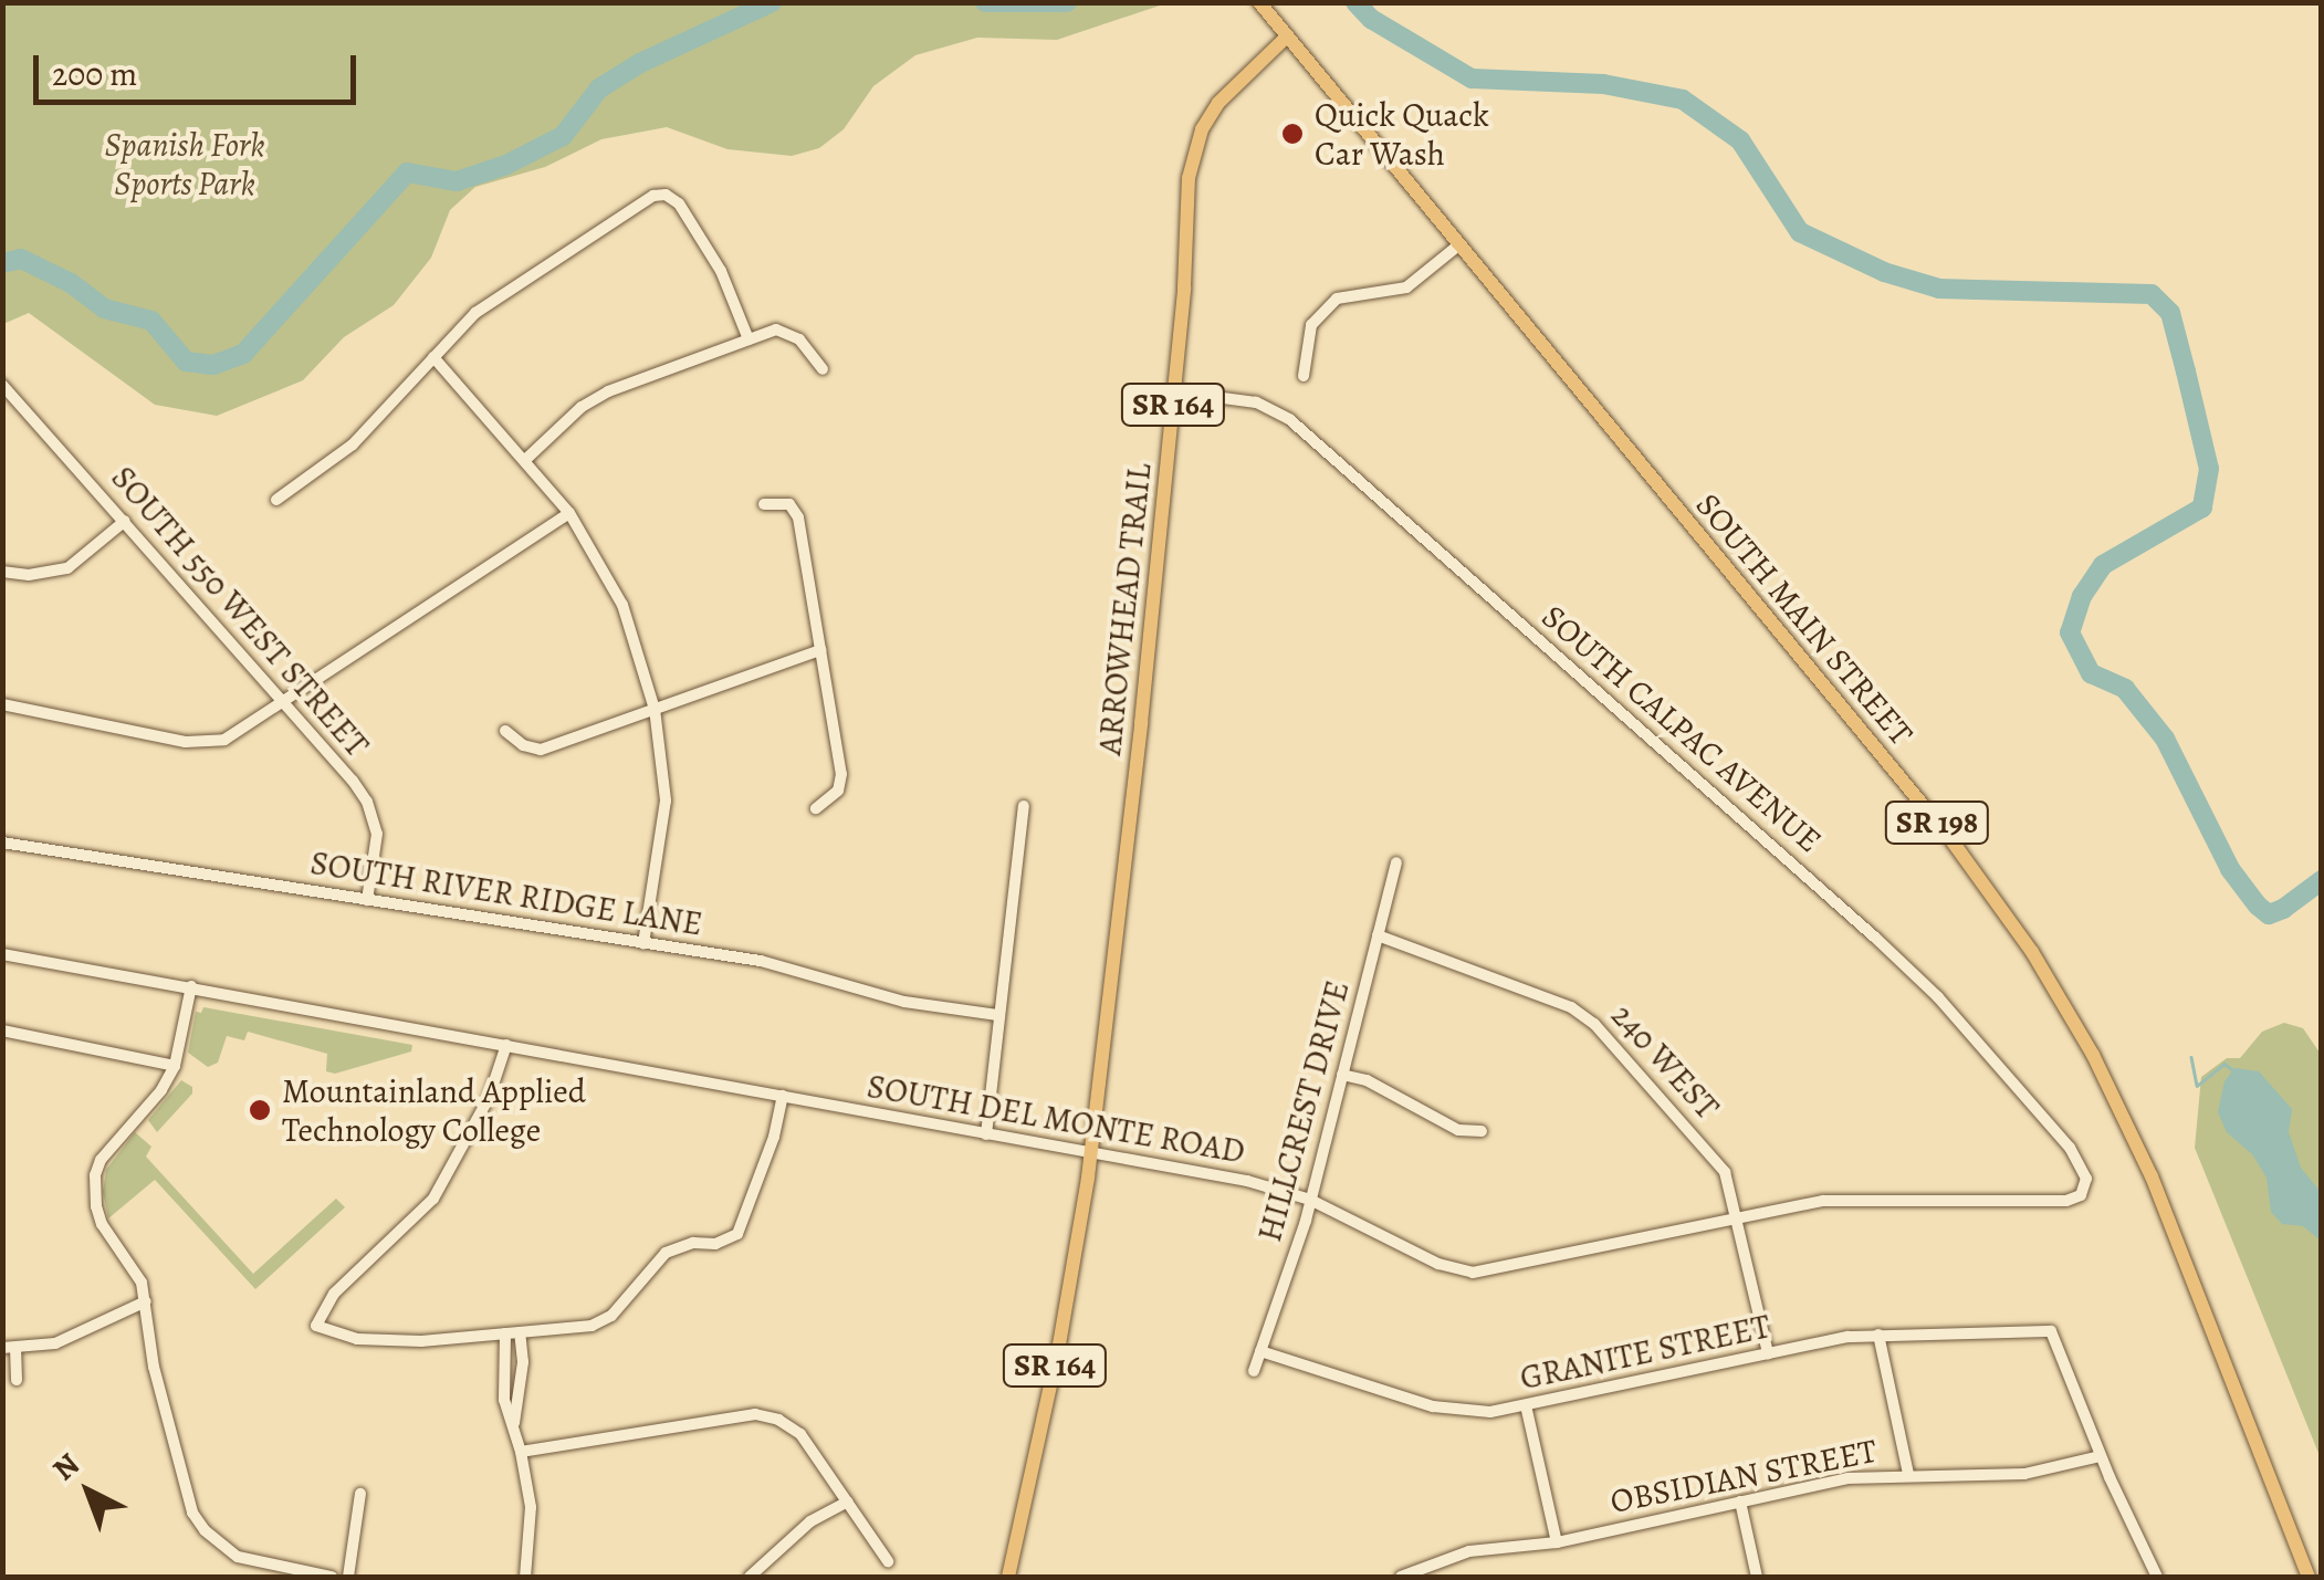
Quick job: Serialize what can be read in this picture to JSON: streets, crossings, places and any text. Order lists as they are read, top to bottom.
{
  "streets": {
    "main road": [
      "SR 164",
      "ARROWHEAD TRAIL",
      "SOUTH MAIN STREET",
      "SR 198"
    ],
    "street": [
      "SOUTH 550 WEST STREET",
      "SOUTH CALPAC AVENUE",
      "SOUTH RIVER RIDGE LANE",
      "240 WEST",
      "HILLCREST DRIVE",
      "SOUTH DEL MONTE ROAD",
      "GRANITE STREET",
      "OBSIDIAN STREET"
    ]
  },
  "crossings": [
    ["SR 164", "ARROWHEAD TRAIL"],
    ["SR 164", "SOUTH DEL MONTE ROAD"],
    ["ARROWHEAD TRAIL", "SOUTH MAIN STREET"],
    ["ARROWHEAD TRAIL", "SOUTH CALPAC AVENUE"],
    ["ARROWHEAD TRAIL", "SOUTH DEL MONTE ROAD"],
    ["SOUTH 550 WEST STREET", "SOUTH RIVER RIDGE LANE"],
    ["SOUTH CALPAC AVENUE", "SOUTH DEL MONTE ROAD"],
    ["240 WEST", "HILLCREST DRIVE"],
    ["240 WEST", "SOUTH DEL MONTE ROAD"],
    ["240 WEST", "GRANITE STREET"],
    ["HILLCREST DRIVE", "SOUTH DEL MONTE ROAD"],
    ["HILLCREST DRIVE", "GRANITE STREET"],
    ["GRANITE STREET", "OBSIDIAN STREET"]
  ],
  "parks": ["Spanish Fork Sports Park"],
  "places": ["Quick Quack Car Wash", "Mountainland Applied Technology College"],
  "scale_bar": "200 m",
  "north": "top left"
}
